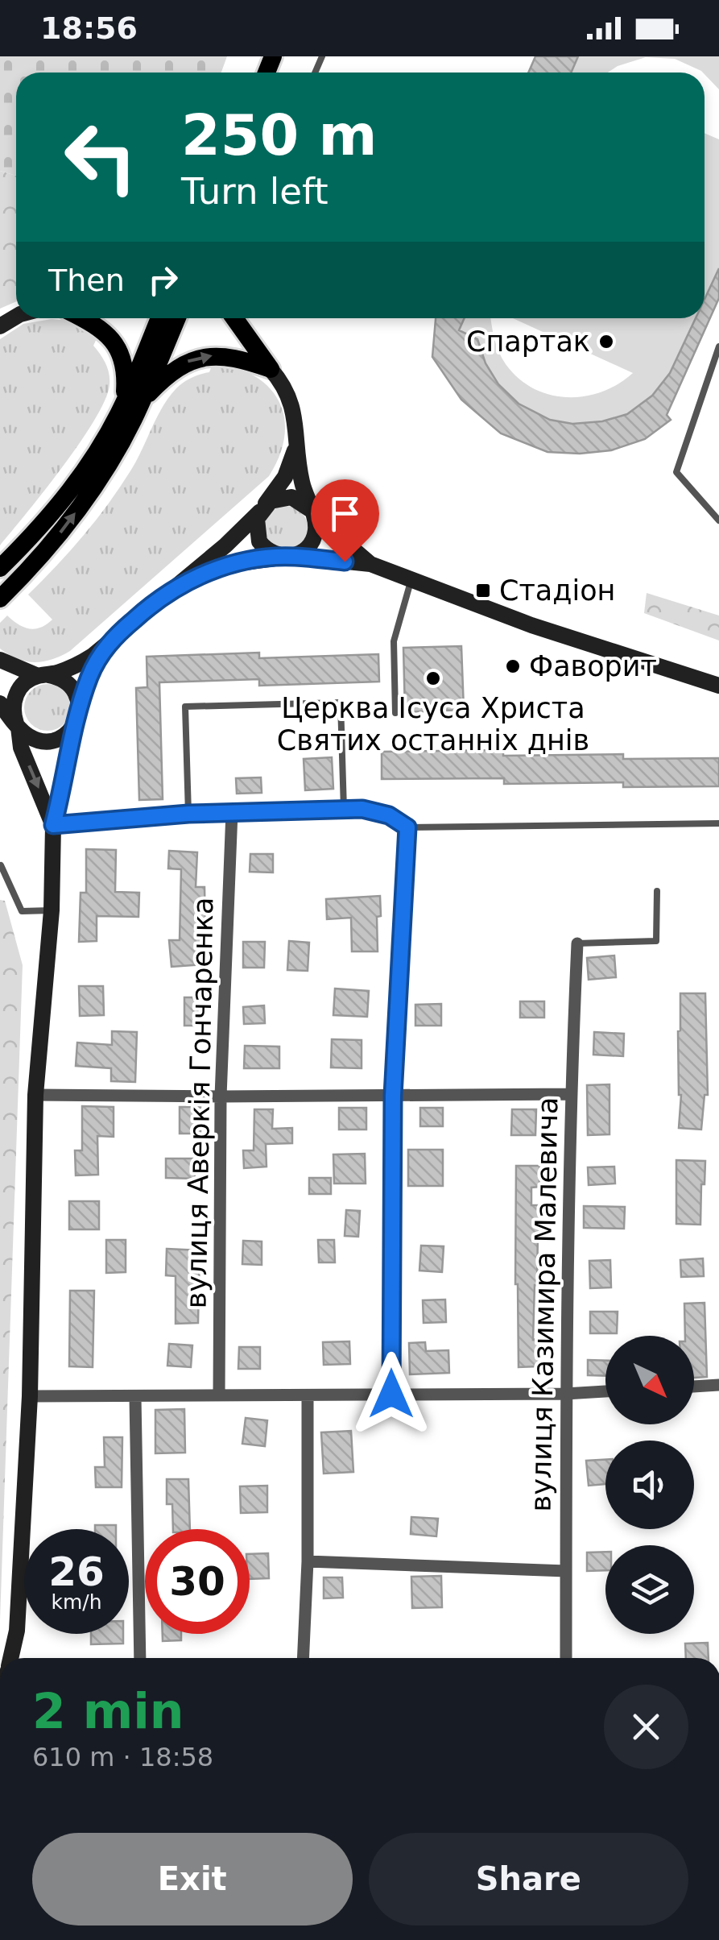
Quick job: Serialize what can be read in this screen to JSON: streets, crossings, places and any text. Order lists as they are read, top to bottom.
{
  "streets": {
    "street": ["вулиця Аверкія Гончаренка", "вулиця Казимира Малевича"]
  },
  "places": {
    "other": ["Спартак", "Фаворит", "Церква Ісуса Христа Святих останніх днів"],
    "transit": ["Стадіон"]
  },
  "north": "bottom right",
  "page": {
    "status": "18:56",
    "turn": ["250 m", "Turn left"],
    "then": "Then",
    "speed": "26 km/h",
    "limit": "30",
    "heading": ["2 min", "610 m · 18:58"],
    "buttons": ["Exit", "Share"]
  }
}
